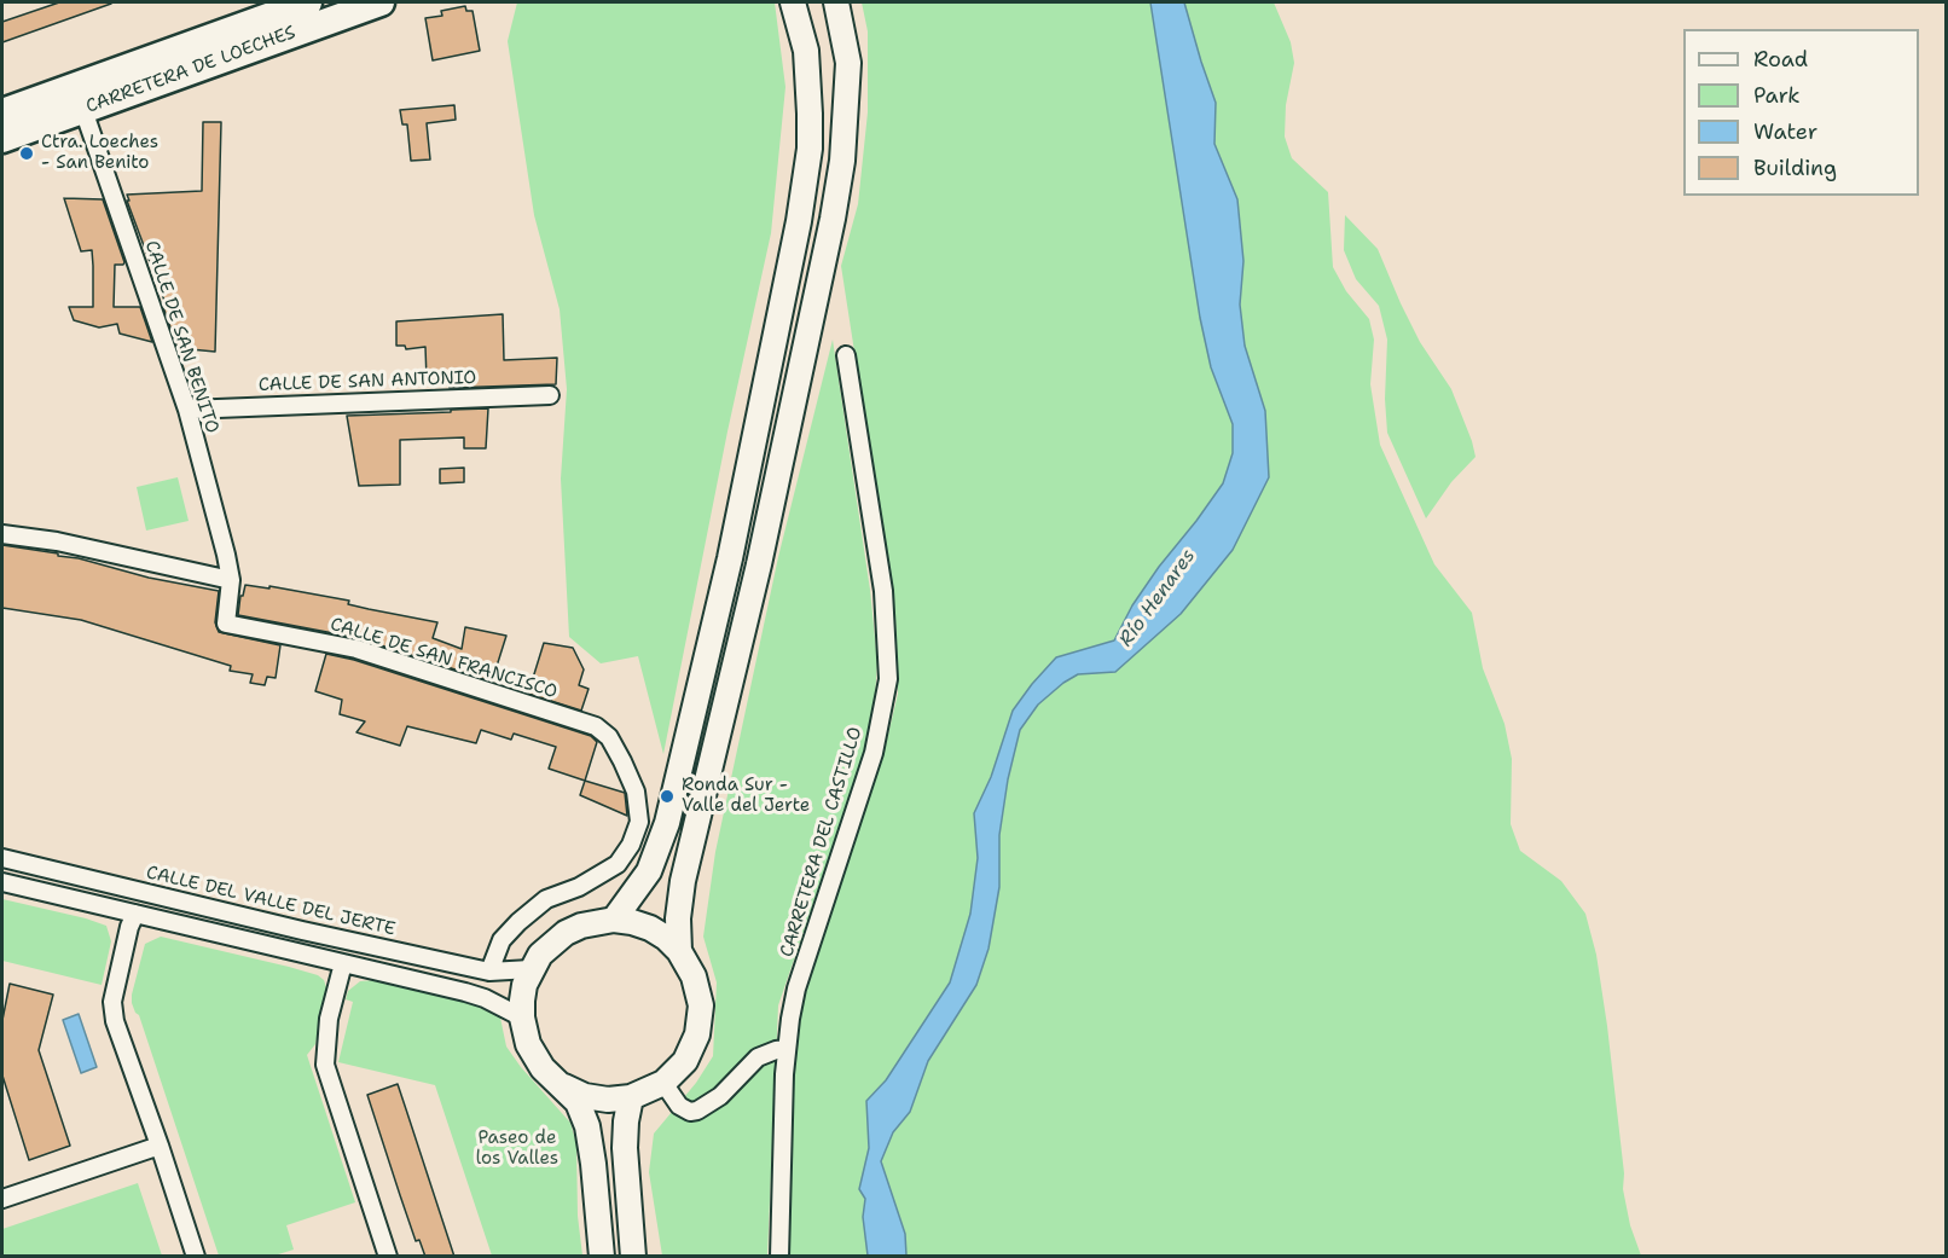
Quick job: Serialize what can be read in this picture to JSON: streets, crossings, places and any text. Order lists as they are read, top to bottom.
{
  "streets": {
    "main road": ["CARRETERA DE LOECHES"],
    "street": [
      "CALLE DE SAN BENITO",
      "CALLE DE SAN ANTONIO",
      "CALLE DE SAN FRANCISCO",
      "CARRETERA DEL CASTILLO",
      "CALLE DEL VALLE DEL JERTE"
    ]
  },
  "crossings": [
    ["CARRETERA DE LOECHES", "CALLE DE SAN BENITO"],
    ["CALLE DE SAN BENITO", "CALLE DE SAN ANTONIO"],
    ["CALLE DE SAN BENITO", "CALLE DE SAN FRANCISCO"],
    ["CALLE DE SAN FRANCISCO", "CALLE DEL VALLE DEL JERTE"]
  ],
  "water": ["Río Henares"],
  "parks": ["Paseo de los Valles"],
  "places": ["Ctra. Loeches - San Benito", "Ronda Sur - Valle del Jerte"],
  "legend": [
    "Road",
    "Park",
    "Water",
    "Building"
  ]
}
